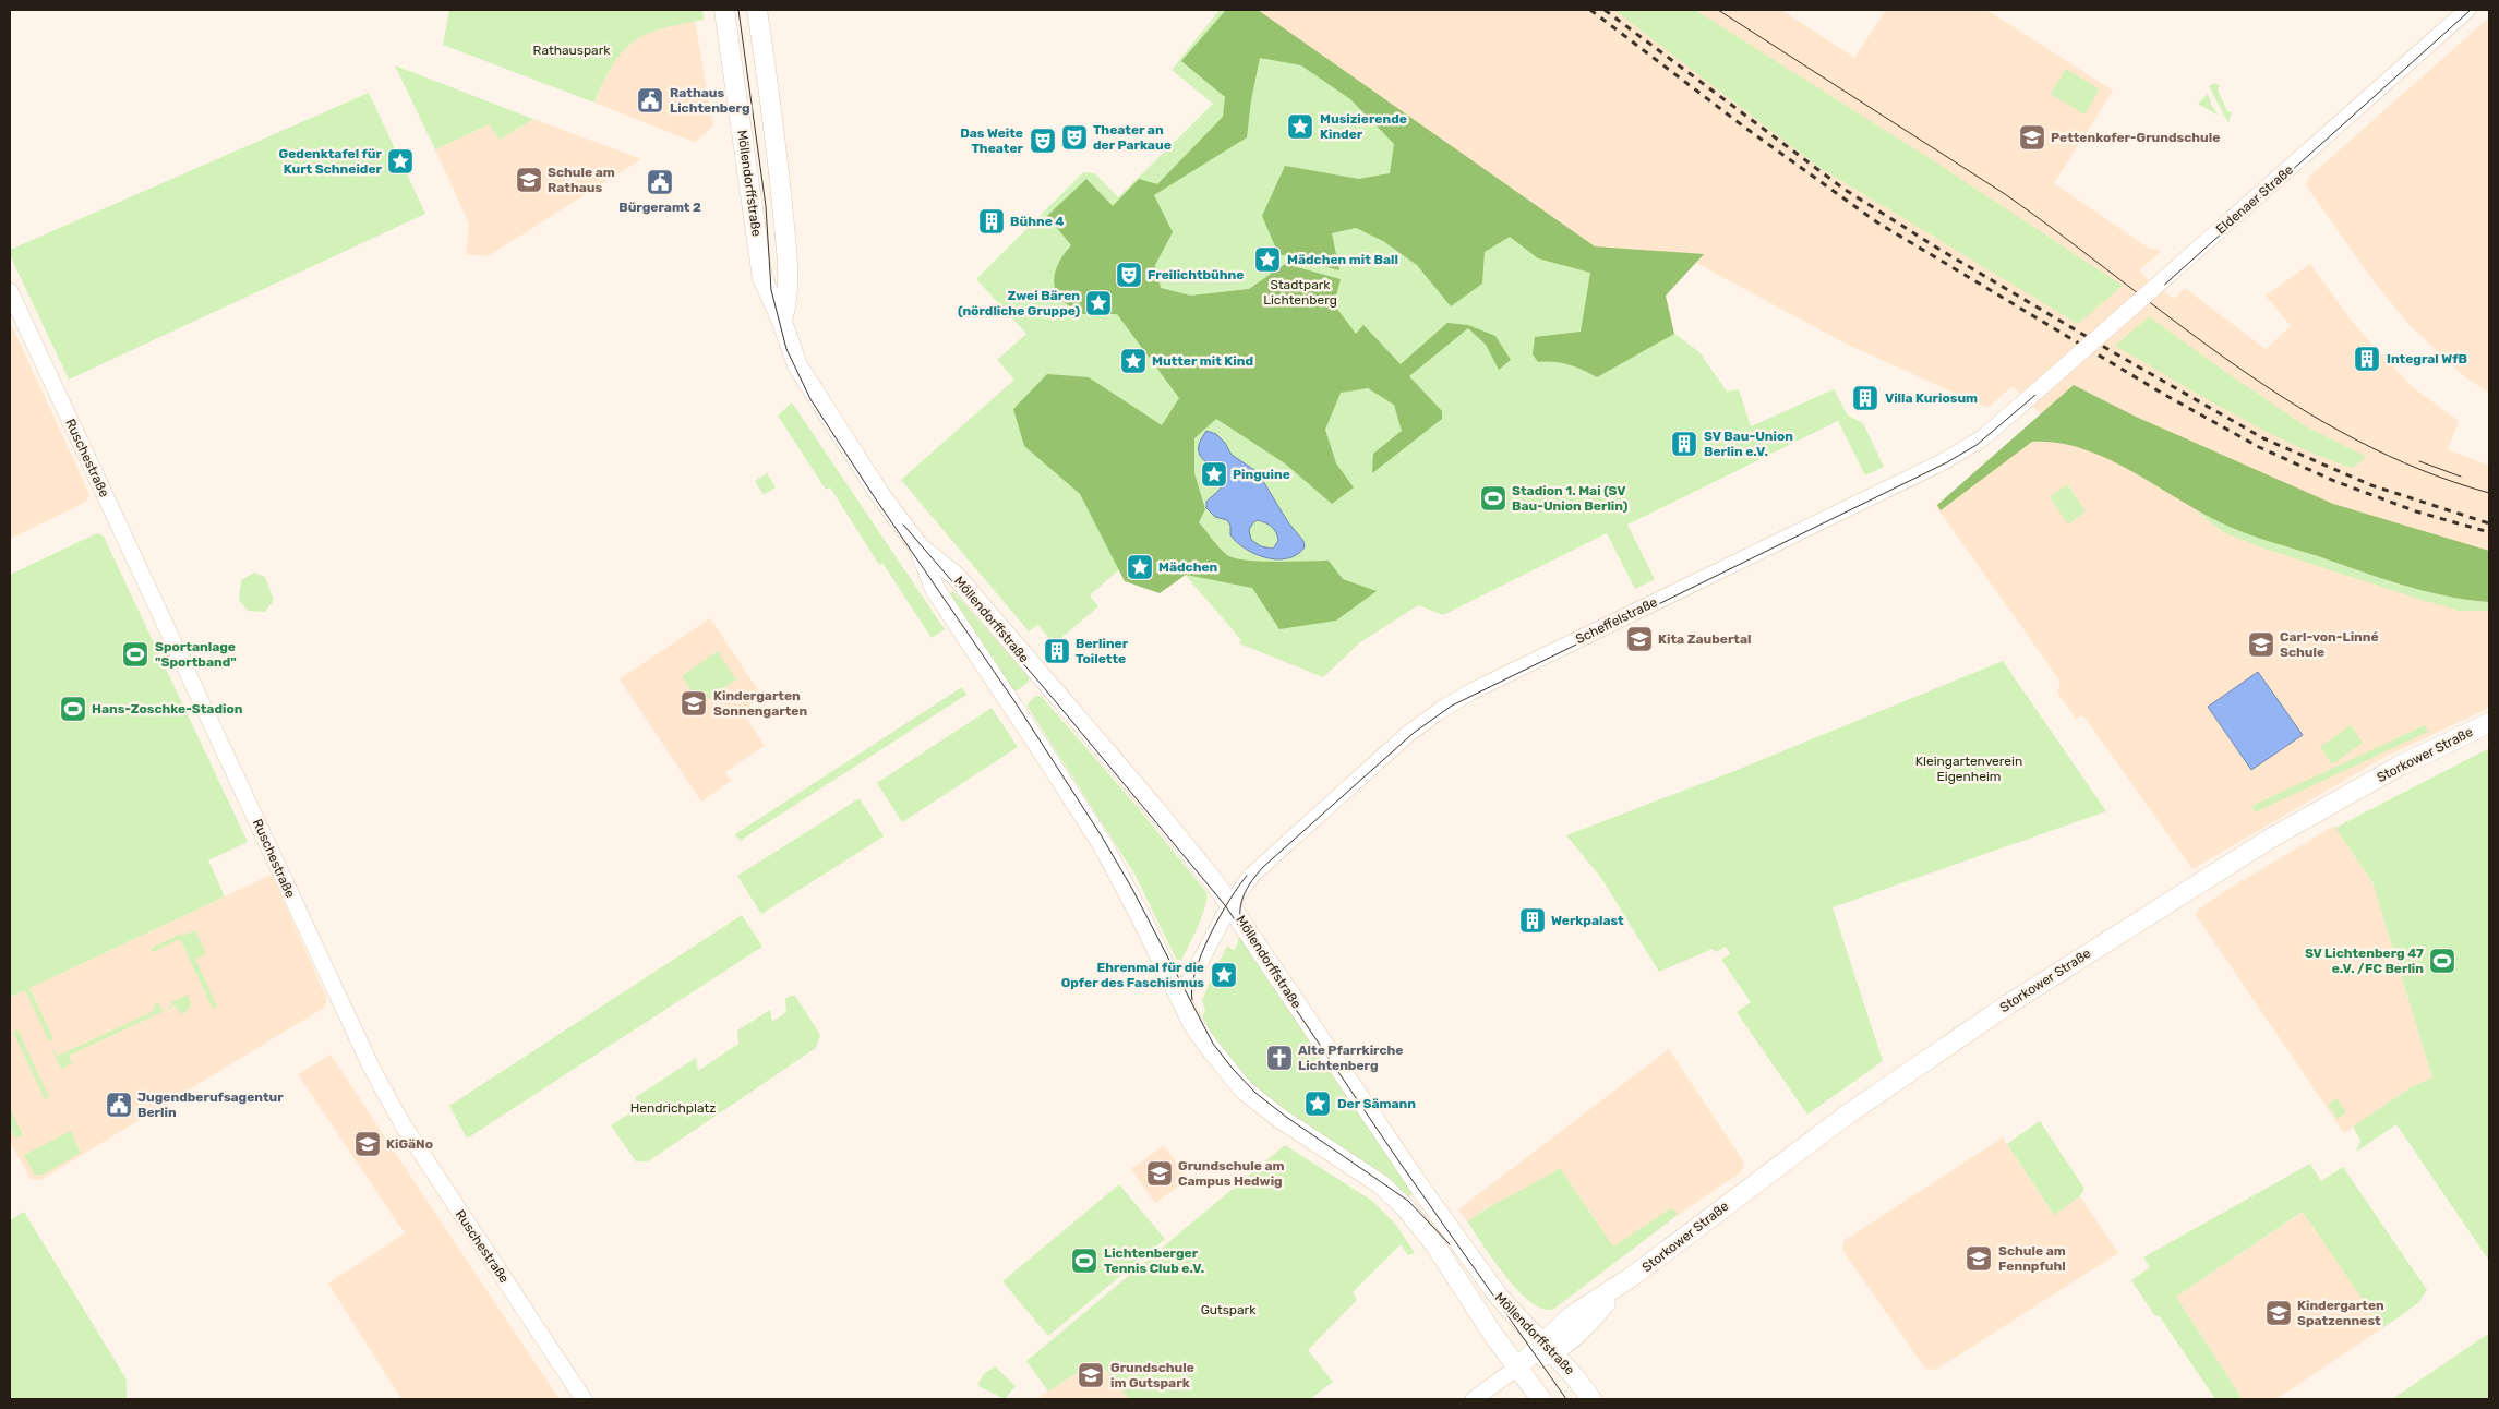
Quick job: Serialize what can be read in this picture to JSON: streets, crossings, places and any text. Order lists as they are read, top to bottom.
{
  "streets": {
    "main road": ["Möllendorffstraße", "Storkower Straße"],
    "street": ["Eldenaer Straße", "Ruschestraße", "Scheffelstraße"]
  },
  "crossings": [
    ["Möllendorffstraße", "Scheffelstraße"],
    ["Möllendorffstraße", "Storkower Straße"],
    ["Eldenaer Straße", "Scheffelstraße"]
  ],
  "parks": [
    "Rathauspark",
    "Stadtpark Lichtenberg",
    "Kleingartenverein Eigenheim",
    "Hendrichplatz",
    "Gutspark"
  ],
  "places": {
    "public building": ["Rathaus Lichtenberg", "Bürgeramt 2", "Jugendberufsagentur Berlin"],
    "place": [
      "Musizierende Kinder",
      "Gedenktafel für Kurt Schneider",
      "Mädchen mit Ball",
      "Zwei Bären (nördliche Gruppe)",
      "Mutter mit Kind",
      "Pinguine",
      "Mädchen",
      "Ehrenmal für die Opfer des Faschismus",
      "Der Sämann"
    ],
    "theatre": ["Theater an der Parkaue", "Das Weite Theater", "Freilichtbühne"],
    "school or university": [
      "Pettenkofer-Grundschule",
      "Schule am Rathaus",
      "Kita Zaubertal",
      "Carl-von-Linné Schule",
      "Kindergarten Sonnengarten",
      "KiGäNo",
      "Grundschule am Campus Hedwig",
      "Schule am Fennpfuhl",
      "Kindergarten Spatzennest",
      "Grundschule im Gutspark"
    ],
    "building": [
      "Bühne 4",
      "Integral WfB",
      "Villa Kuriosum",
      "SV Bau-Union Berlin e.V.",
      "Berliner Toilette",
      "Werkpalast"
    ],
    "sports": [
      "Stadion 1. Mai (SV Bau-Union Berlin)",
      "Sportanlage \"Sportband\"",
      "Hans-Zoschke-Stadion",
      "SV Lichtenberg 47 e.V. /FC Berlin",
      "Lichtenberger Tennis Club e.V."
    ],
    "church": ["Alte Pfarrkirche Lichtenberg"]
  }
}
